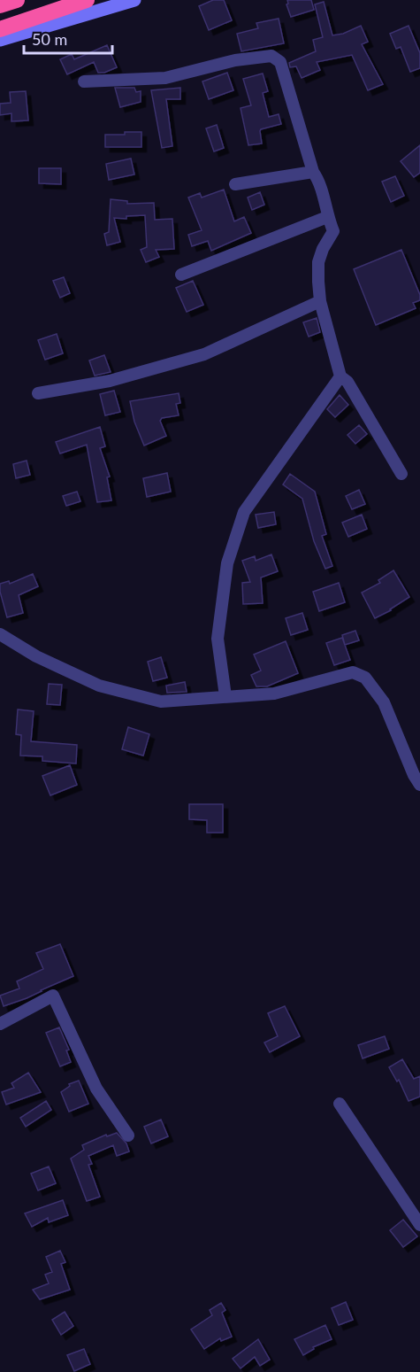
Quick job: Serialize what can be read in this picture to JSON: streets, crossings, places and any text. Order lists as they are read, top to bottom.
{
  "scale_bar": "50 m"
}
